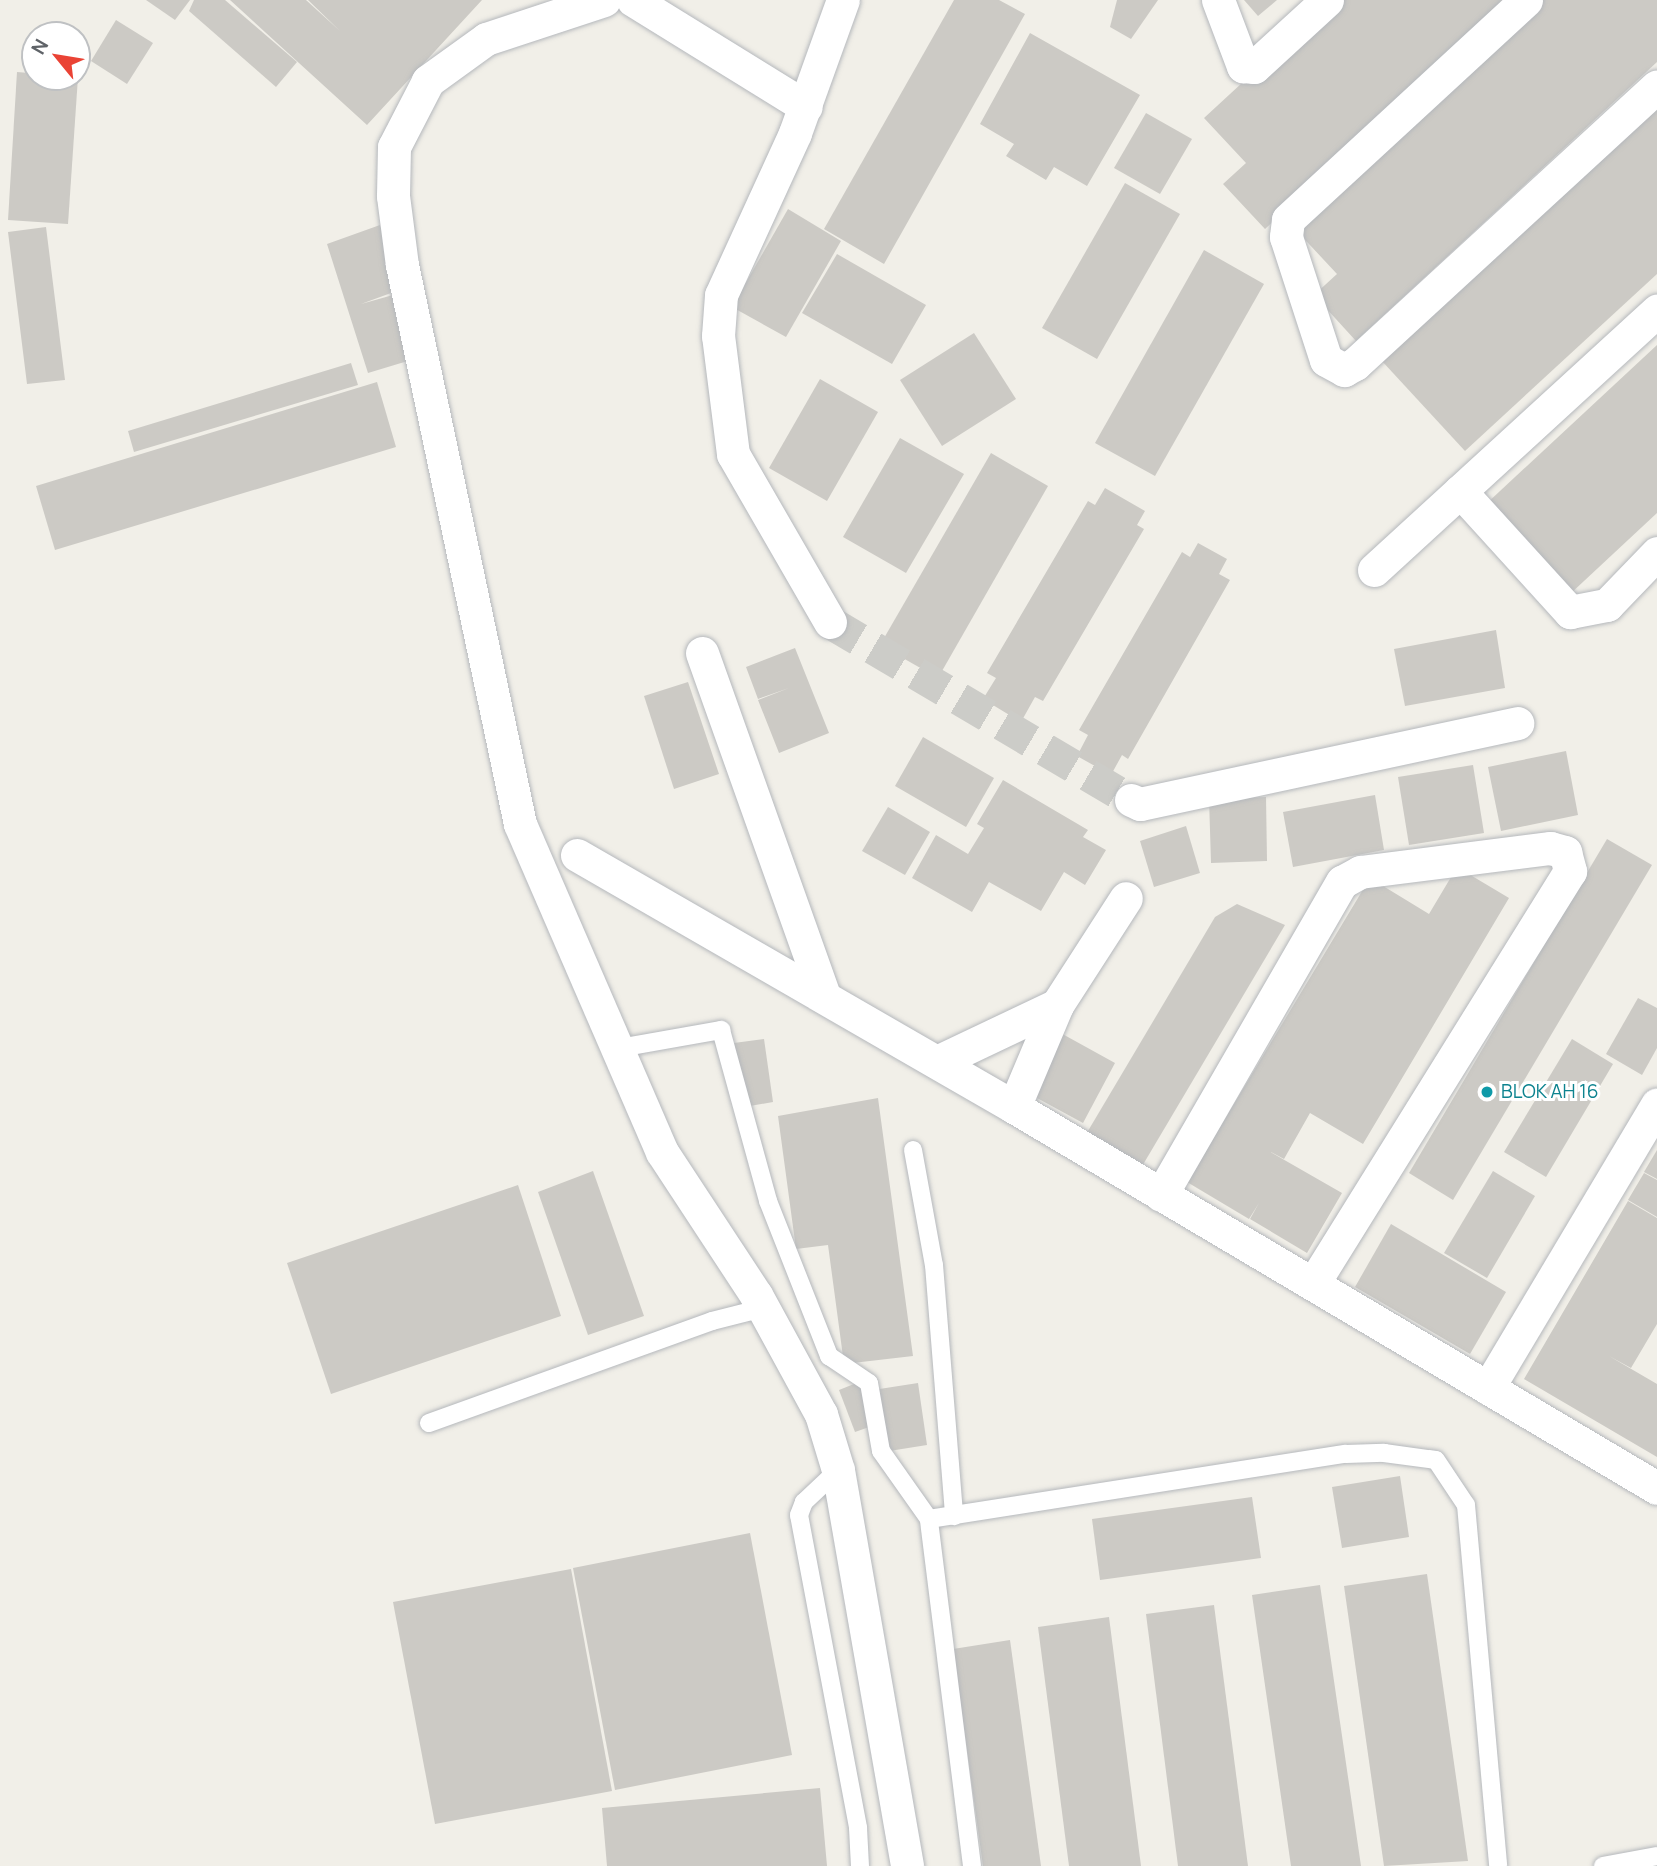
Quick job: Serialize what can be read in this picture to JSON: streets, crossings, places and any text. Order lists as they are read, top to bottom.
{
  "places": ["BLOK AH 16"],
  "north": "top left"
}
